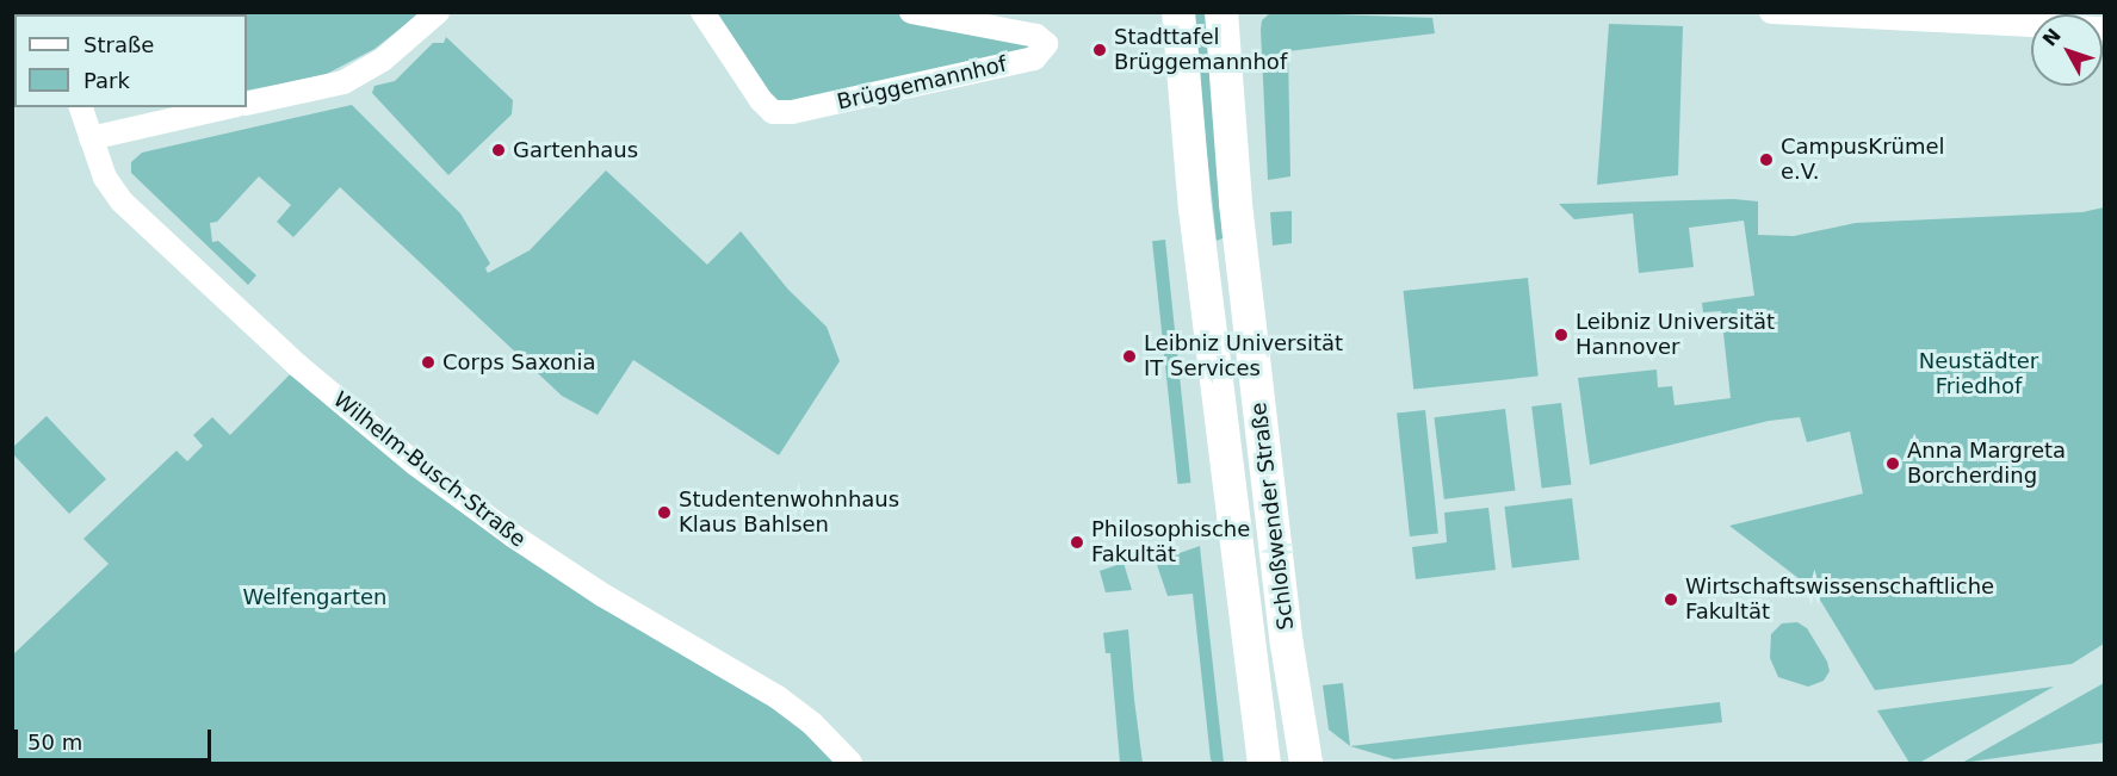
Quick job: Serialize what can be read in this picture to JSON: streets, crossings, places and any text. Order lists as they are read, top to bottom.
{
  "streets": {
    "main road": ["Schloßwender Straße"],
    "street": ["Brüggemannhof", "Wilhelm-Busch-Straße"]
  },
  "parks": ["Neustädter Friedhof", "Welfengarten"],
  "places": [
    "Stadttafel Brüggemannhof",
    "Gartenhaus",
    "CampusKrümel e.V.",
    "Leibniz Universität Hannover",
    "Leibniz Universität IT Services",
    "Corps Saxonia",
    "Anna Margreta Borcherding",
    "Studentenwohnhaus Klaus Bahlsen",
    "Philosophische Fakultät",
    "Wirtschaftswissenschaftliche Fakultät"
  ],
  "legend": ["Straße", "Park"],
  "scale_bar": "50 m",
  "north": "top left"
}
